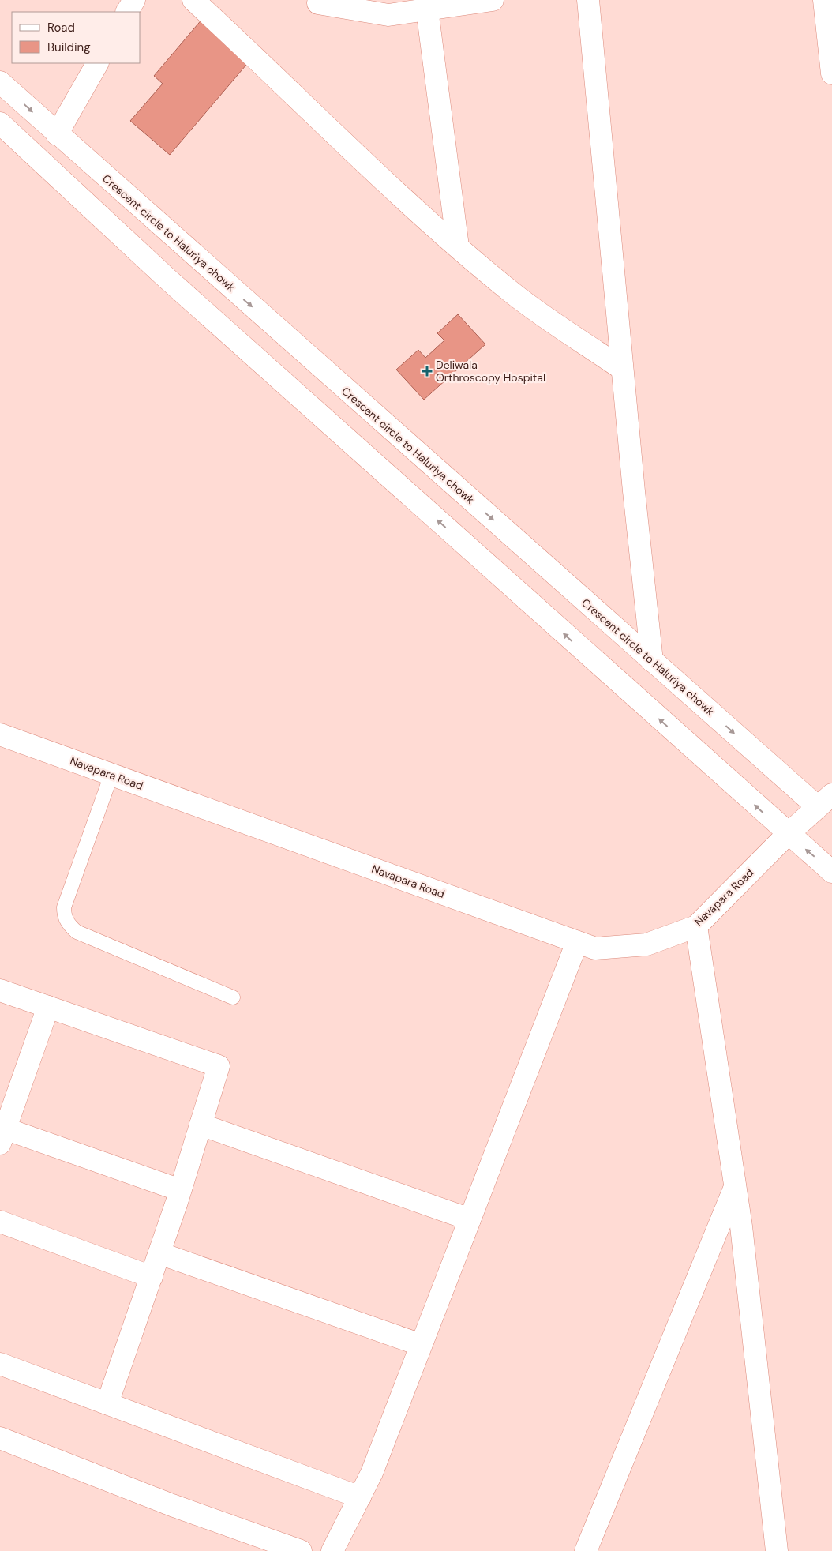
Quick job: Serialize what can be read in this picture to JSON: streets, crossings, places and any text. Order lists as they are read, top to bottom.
{
  "streets": {
    "street": ["Crescent circle to Haluriya chowk", "Navapara Road"]
  },
  "crossings": [
    ["Crescent circle to Haluriya chowk", "Navapara Road"]
  ],
  "places": {
    "health": ["Deliwala Orthroscopy Hospital"]
  },
  "legend": ["Road", "Building"]
}
